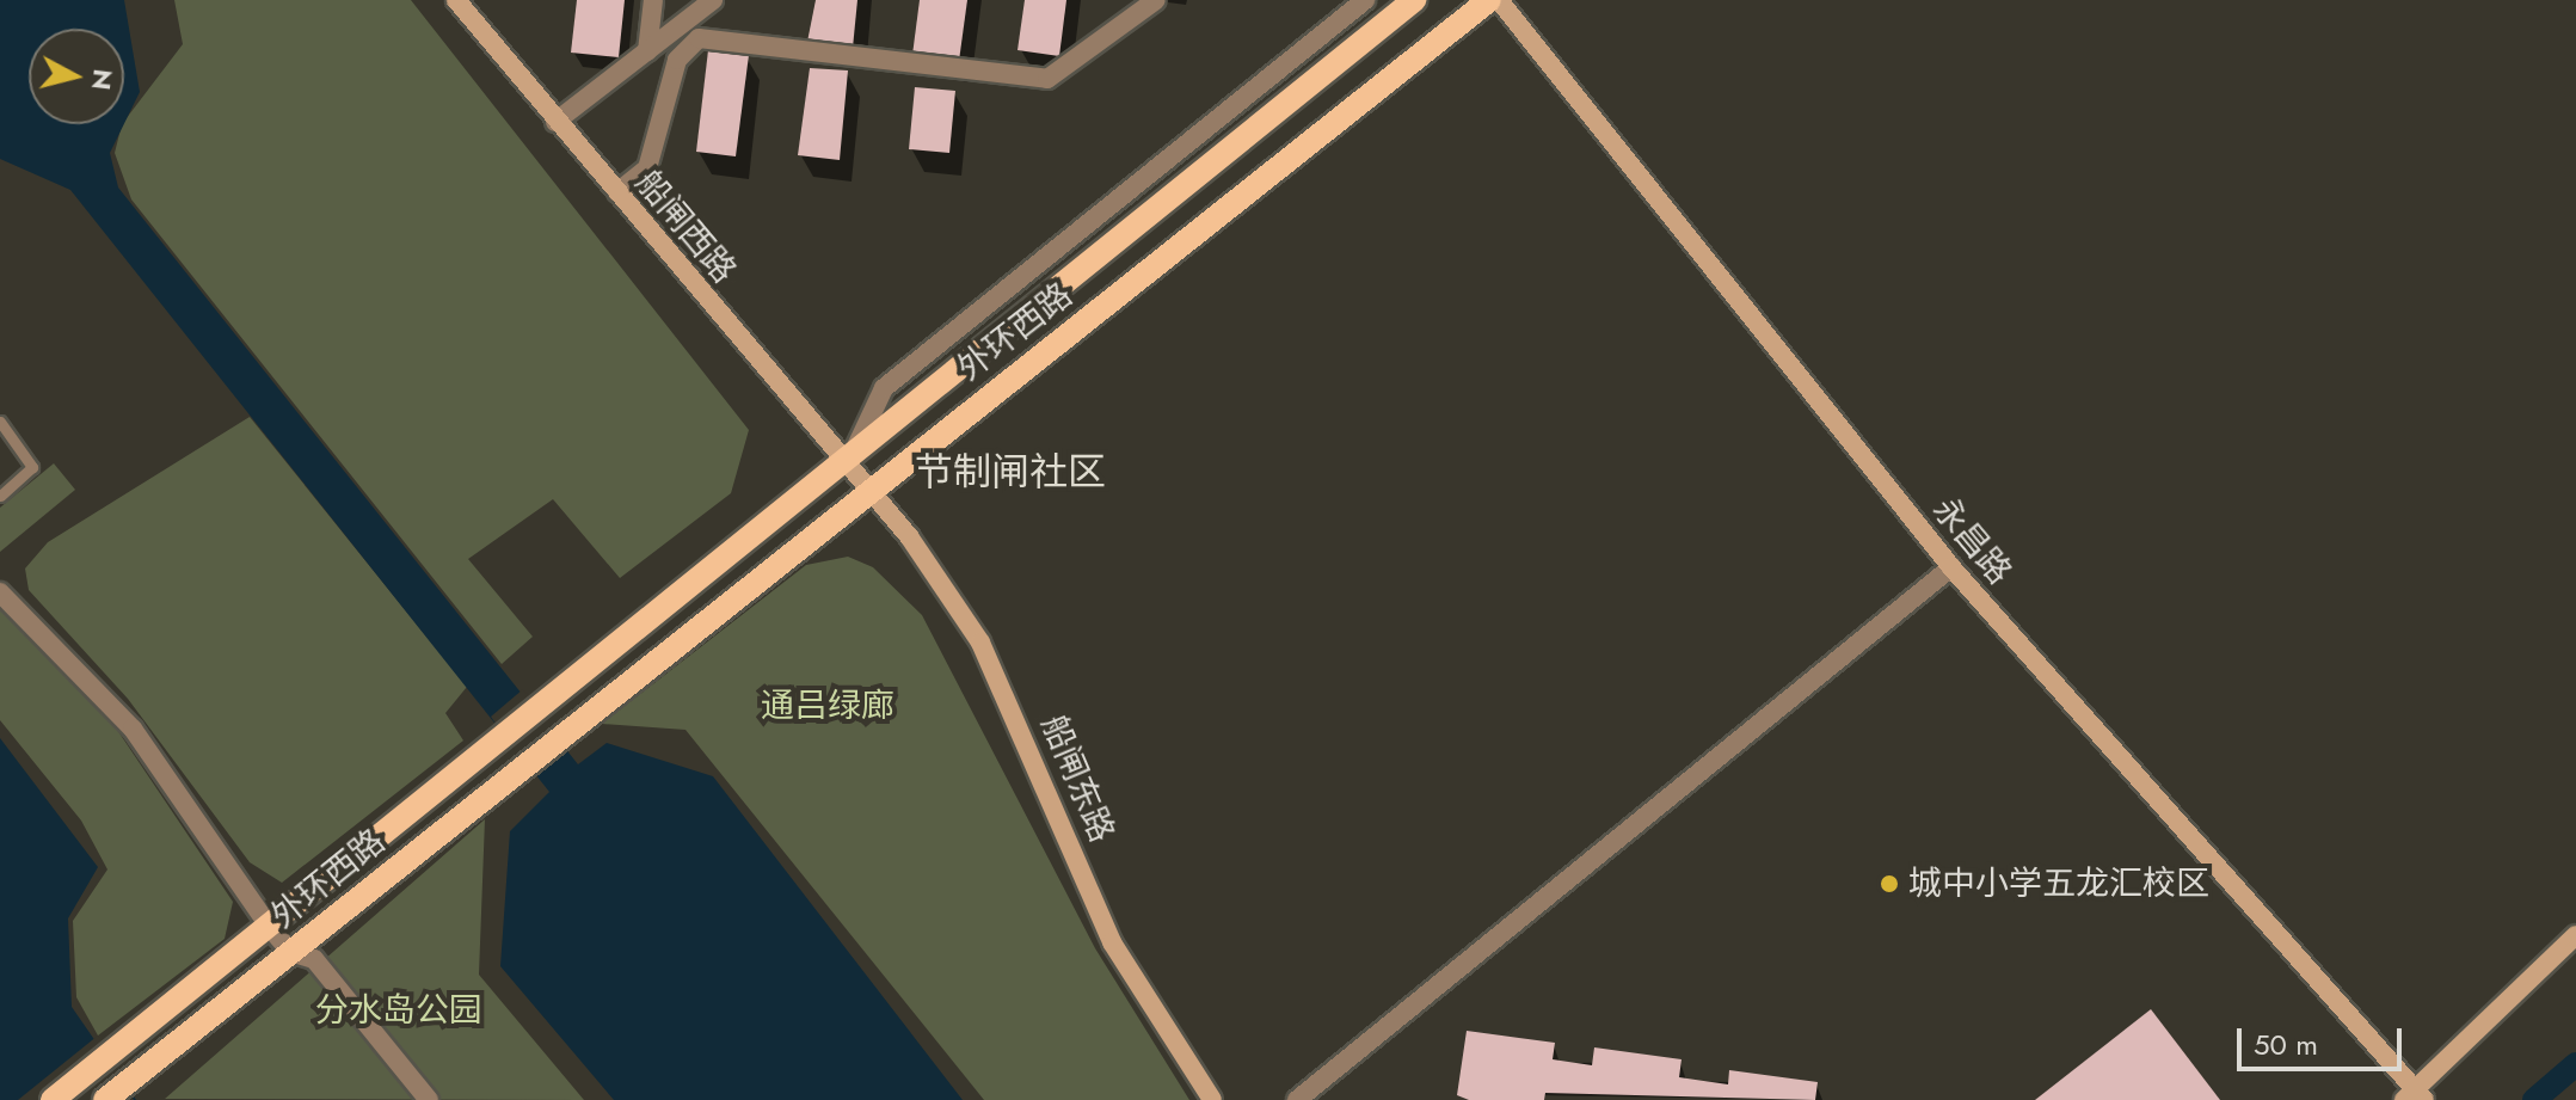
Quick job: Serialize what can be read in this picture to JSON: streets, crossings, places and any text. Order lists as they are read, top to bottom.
{
  "streets": {
    "main road": ["外环西路"],
    "street": ["船闸西路", "永昌路", "船闸东路"]
  },
  "crossings": [
    ["船闸西路", "外环西路"],
    ["船闸西路", "船闸东路"],
    ["外环西路", "船闸东路"]
  ],
  "districts": ["节制闸社区"],
  "parks": ["通吕绿廊", "分水岛公园"],
  "places": ["城中小学五龙汇校区"],
  "scale_bar": "50 m",
  "north": "right"
}
